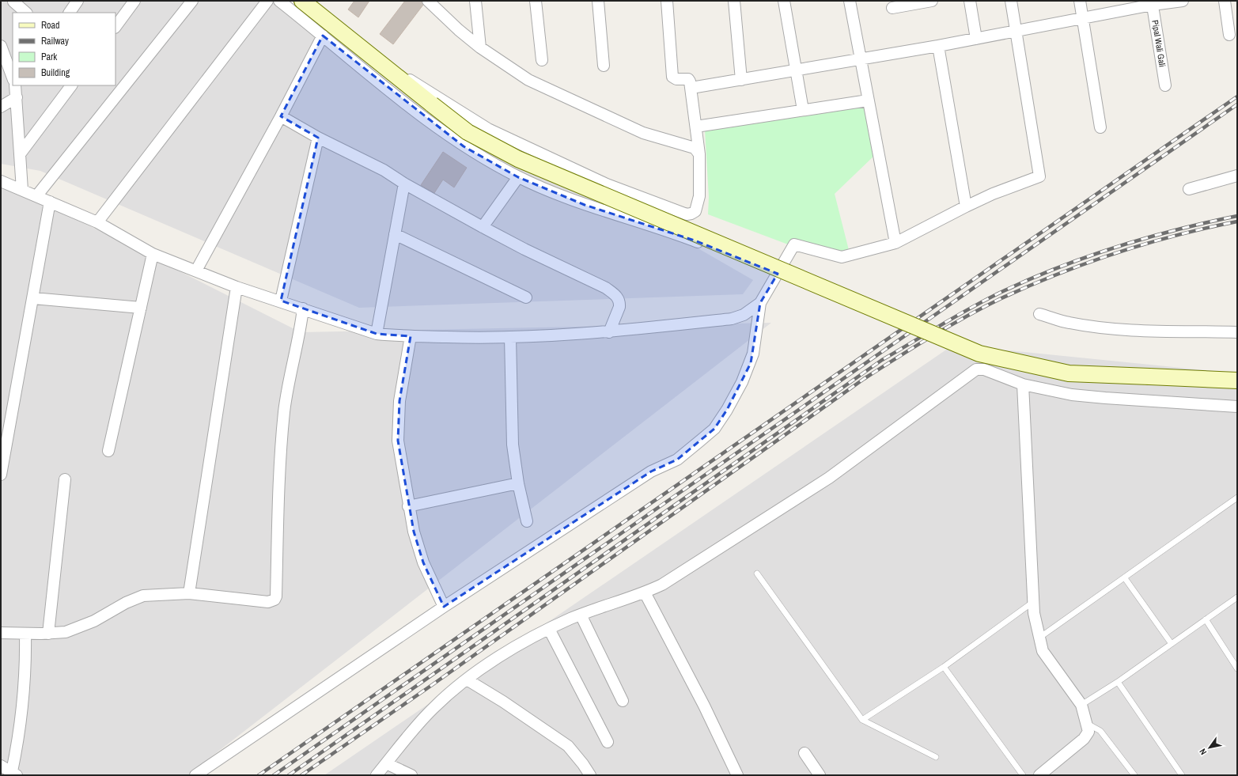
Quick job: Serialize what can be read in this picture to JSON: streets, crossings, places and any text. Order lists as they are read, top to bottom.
{
  "streets": {
    "street": ["Pipal Wali Gali"]
  },
  "legend": [
    "Road",
    "Railway",
    "Park",
    "Building"
  ],
  "north": "bottom left"
}
